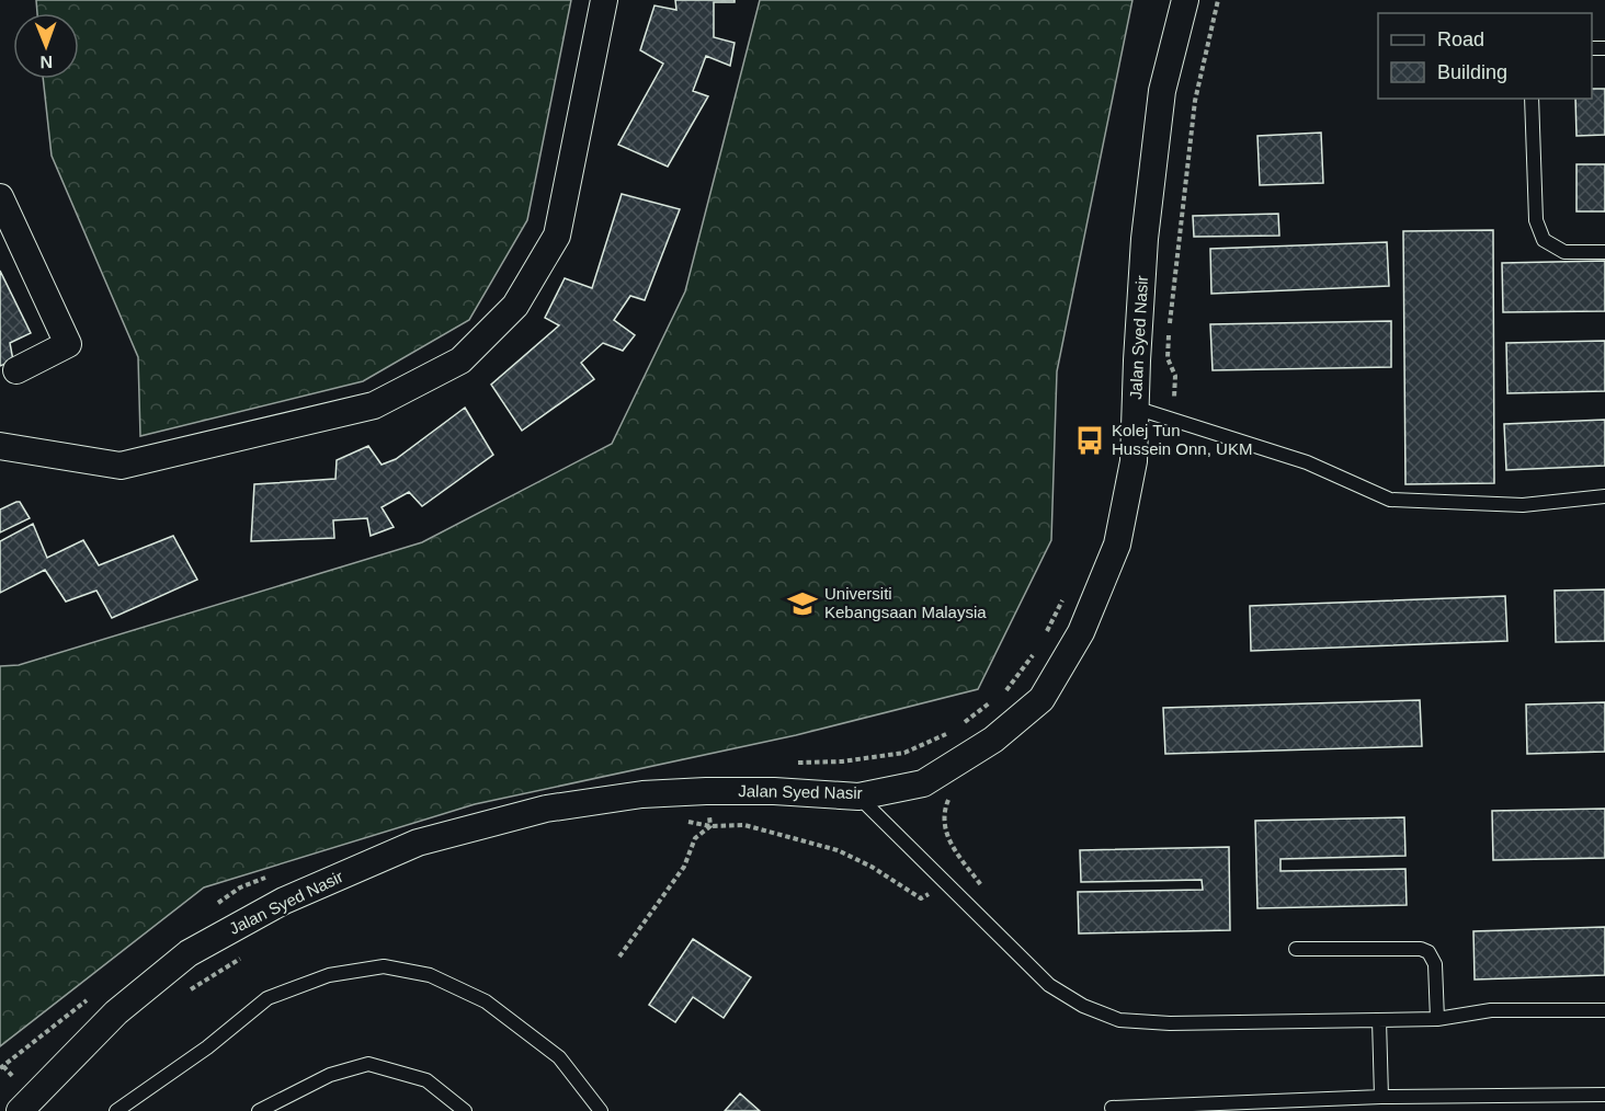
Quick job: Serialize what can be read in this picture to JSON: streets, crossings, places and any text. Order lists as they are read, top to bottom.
{
  "streets": {
    "street": ["Jalan Syed Nasir"]
  },
  "places": {
    "bus stop": ["Kolej Tun Hussein Onn, UKM"],
    "school or university": ["Universiti Kebangsaan Malaysia"]
  },
  "legend": ["Road", "Building"],
  "north": "bottom"
}
